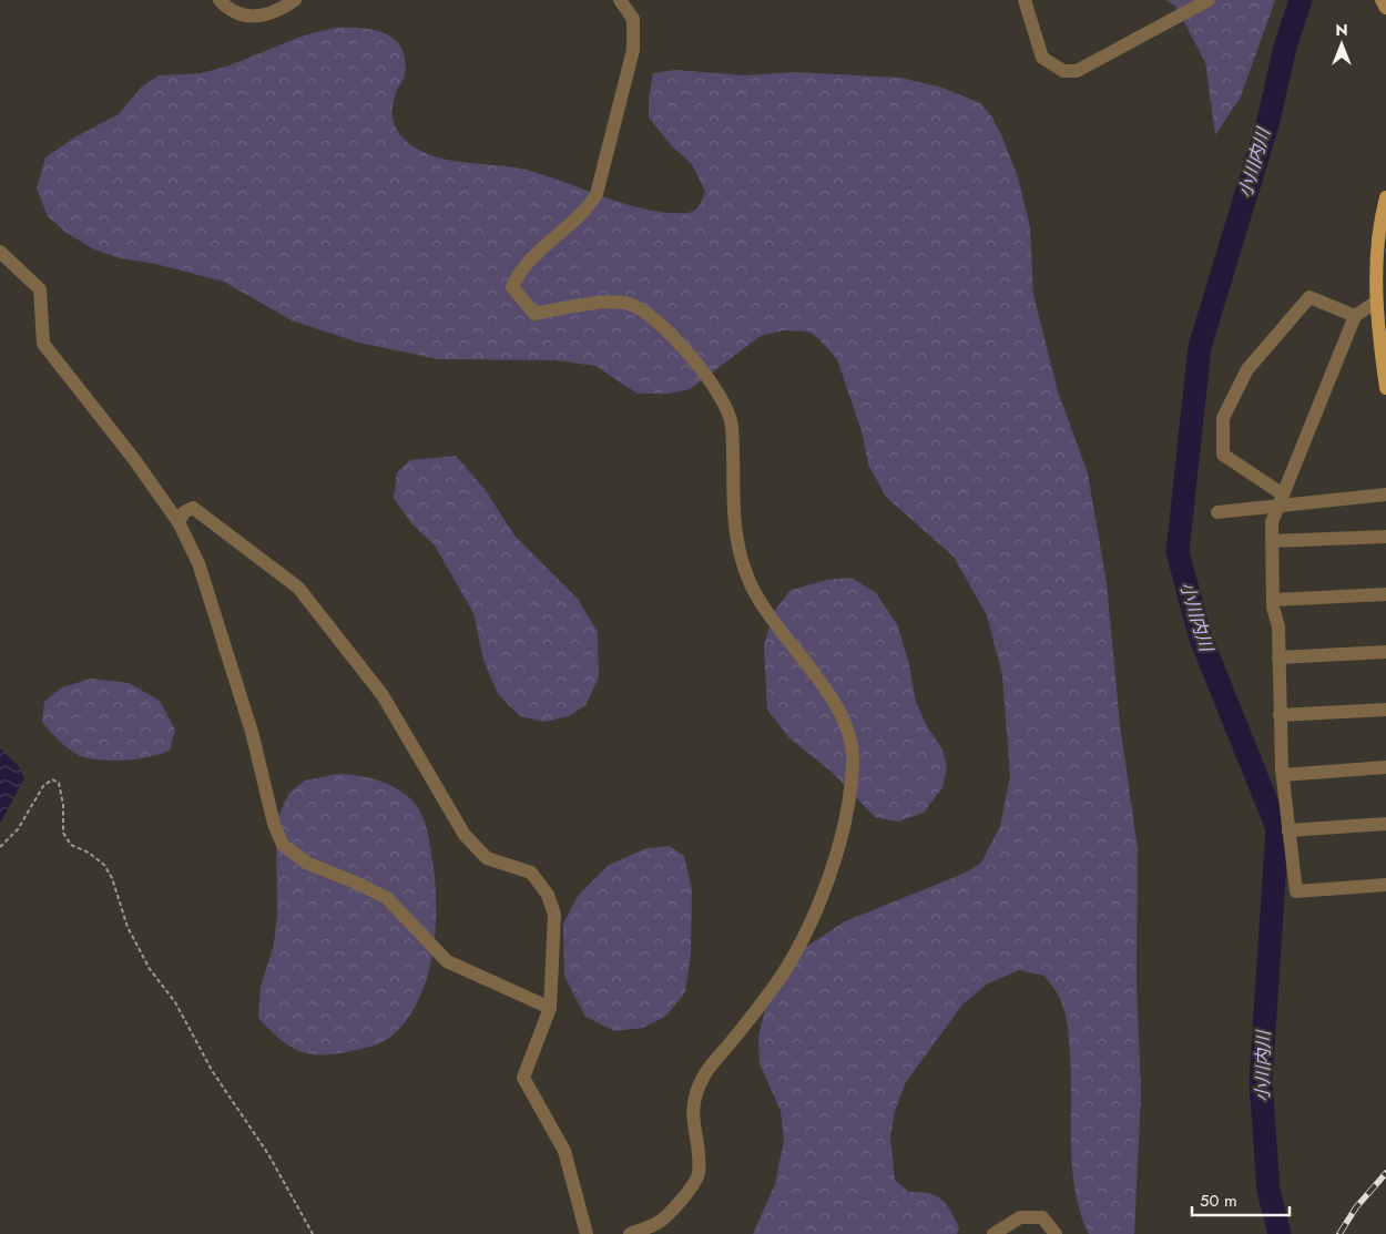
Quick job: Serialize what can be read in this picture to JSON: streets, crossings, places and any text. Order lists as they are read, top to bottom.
{
  "water": ["小川内川"],
  "scale_bar": "50 m",
  "north": "top"
}
